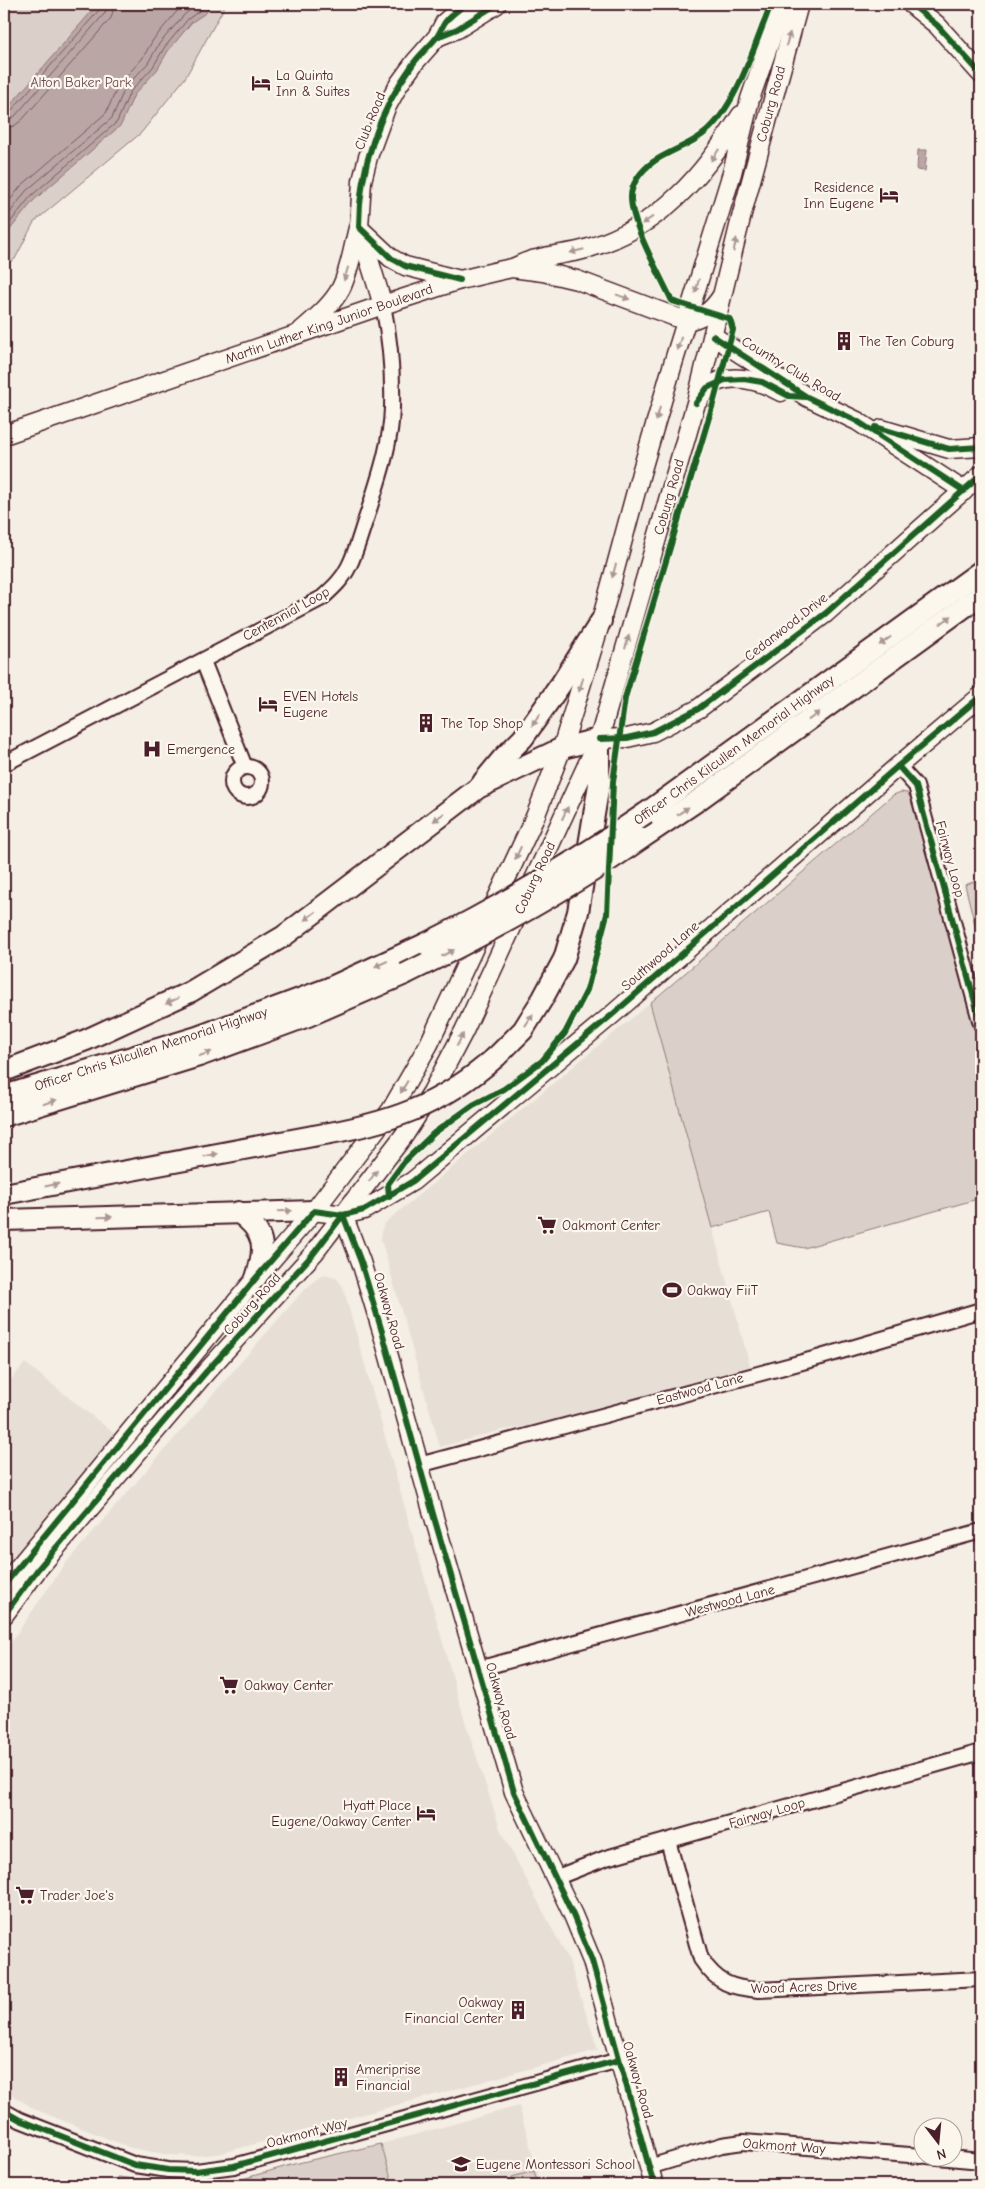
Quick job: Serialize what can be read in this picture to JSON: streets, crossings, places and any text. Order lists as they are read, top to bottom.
{
  "streets": {
    "highway": ["Officer Chris Kilcullen Memorial Highway"],
    "main road": [
      "Coburg Road",
      "Club Road",
      "Martin Luther King Junior Boulevard",
      "Country Club Road",
      "Cedarwood Drive",
      "Southwood Lane",
      "Oakway Road"
    ],
    "street": [
      "Centennial Loop",
      "Fairway Loop",
      "Eastwood Lane",
      "Westwood Lane",
      "Wood Acres Drive",
      "Oakmont Way"
    ]
  },
  "crossings": [
    ["Coburg Road", "Martin Luther King Junior Boulevard"],
    ["Coburg Road", "Country Club Road"],
    ["Coburg Road", "Cedarwood Drive"],
    ["Coburg Road", "Southwood Lane"],
    ["Coburg Road", "Oakway Road"],
    ["Club Road", "Martin Luther King Junior Boulevard"],
    ["Club Road", "Centennial Loop"],
    ["Martin Luther King Junior Boulevard", "Centennial Loop"],
    ["Country Club Road", "Cedarwood Drive"],
    ["Fairway Loop", "Southwood Lane"],
    ["Fairway Loop", "Oakway Road"],
    ["Fairway Loop", "Wood Acres Drive"],
    ["Southwood Lane", "Oakway Road"],
    ["Oakway Road", "Eastwood Lane"],
    ["Oakway Road", "Westwood Lane"],
    ["Oakway Road", "Oakmont Way"]
  ],
  "parks": ["Alton Baker Park"],
  "places": {
    "hotel": [
      "La Quinta Inn & Suites",
      "Residence Inn Eugene",
      "EVEN Hotels Eugene",
      "Hyatt Place Eugene/Oakway Center"
    ],
    "building": [
      "The Ten Coburg",
      "The Top Shop",
      "Oakway Financial Center",
      "Ameriprise Financial"
    ],
    "hospital": ["Emergence"],
    "supermarket": ["Oakmont Center", "Oakway Center", "Trader Joe's"],
    "sports": ["Oakway FiiT"],
    "school or university": ["Eugene Montessori School"]
  },
  "north": "bottom"
}
